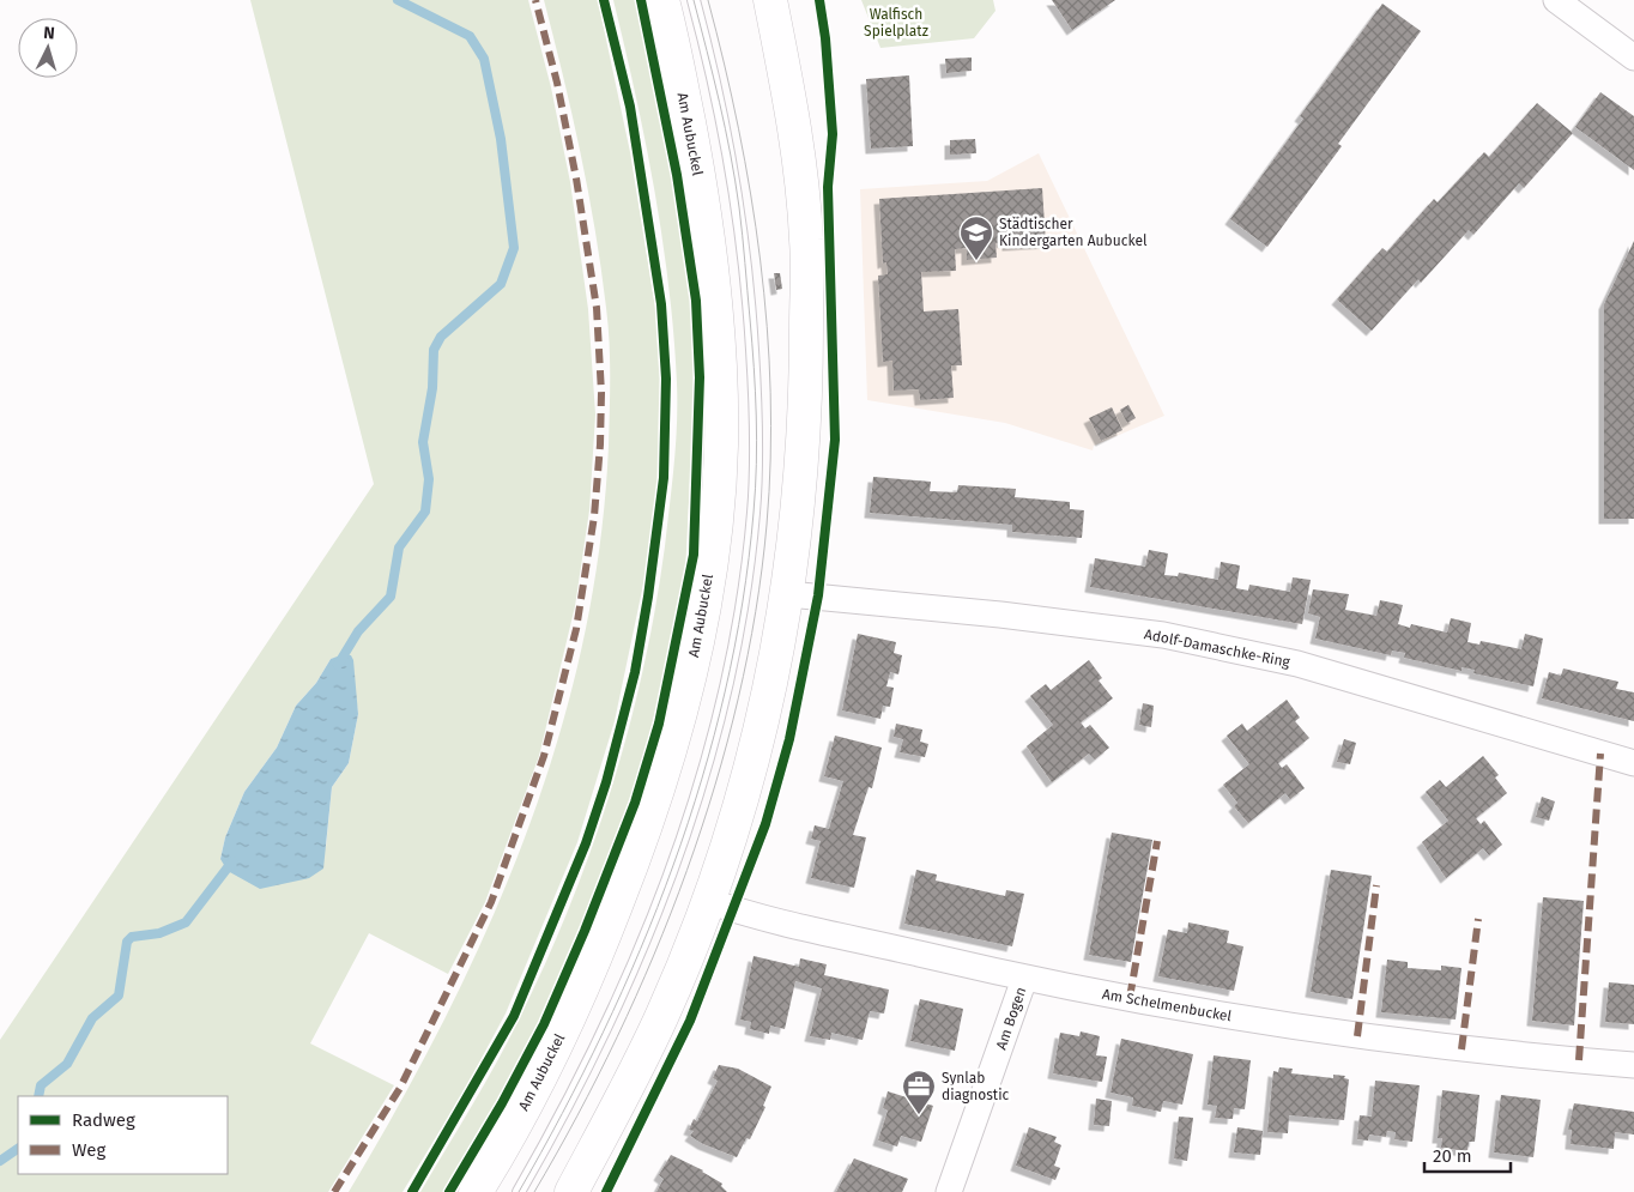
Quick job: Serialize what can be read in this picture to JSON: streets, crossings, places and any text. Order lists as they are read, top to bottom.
{
  "streets": {
    "main road": ["Am Aubuckel"],
    "street": ["Adolf-Damaschke-Ring", "Am Schelmenbuckel", "Am Bogen"]
  },
  "crossings": [
    ["Am Schelmenbuckel", "Am Bogen"]
  ],
  "parks": ["Walfisch Spielplatz"],
  "places": {
    "school or university": ["Städtischer Kindergarten Aubuckel"],
    "office": ["Synlab diagnostic"]
  },
  "legend": ["Radweg", "Weg"],
  "scale_bar": "20 m",
  "north": "top"
}
